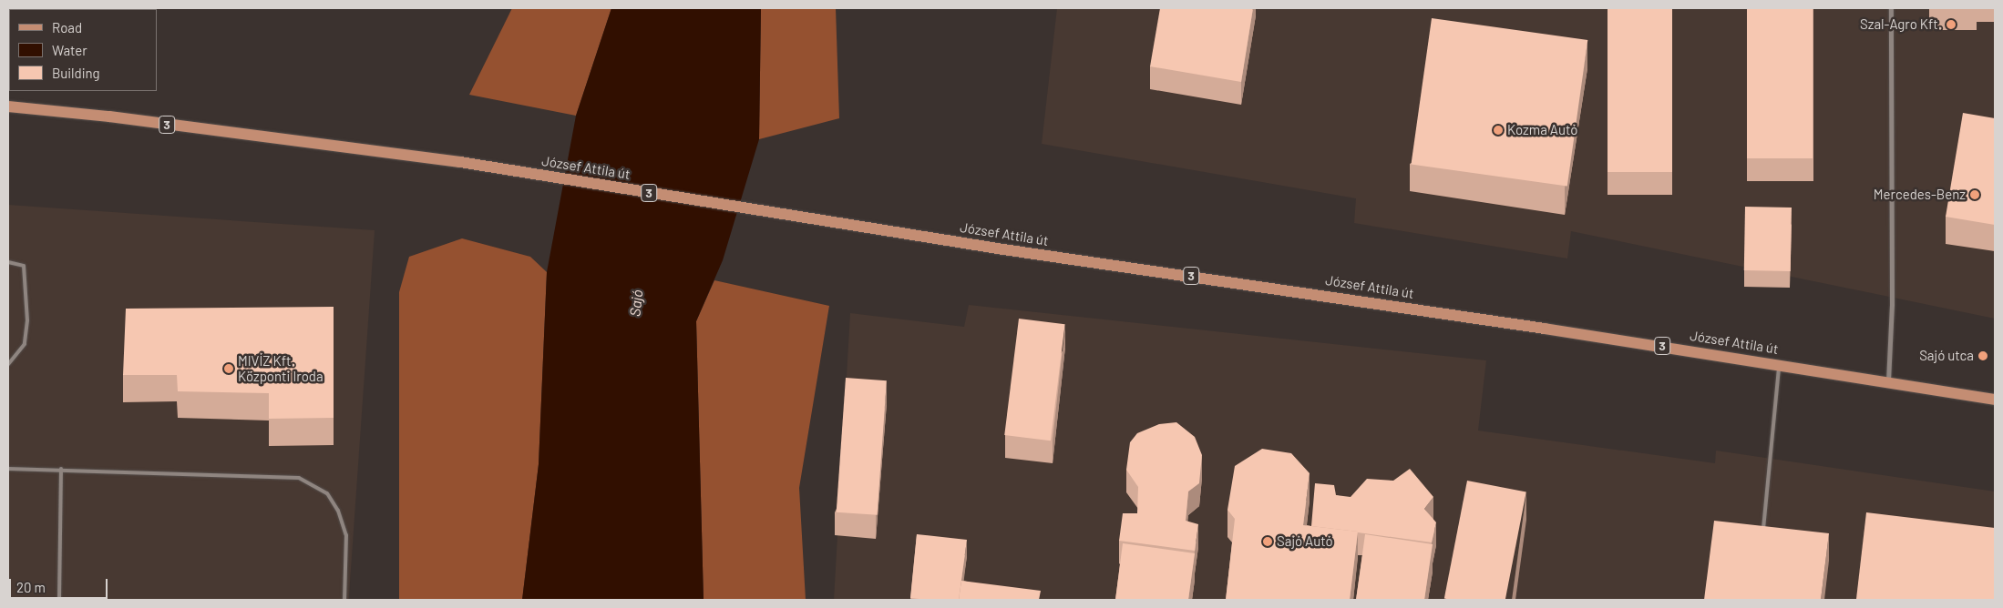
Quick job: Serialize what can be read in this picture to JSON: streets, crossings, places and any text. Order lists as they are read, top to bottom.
{
  "streets": {
    "main road": ["3", "József Attila út"]
  },
  "water": ["Sajó"],
  "places": [
    "Szal-Agro Kft.",
    "Kozma Autó",
    "Mercedes-Benz",
    "Sajó utca",
    "MIVÍZ Kft. Központi Iroda",
    "Sajó Autó"
  ],
  "legend": ["Road", "Water", "Building"],
  "scale_bar": "20 m"
}
